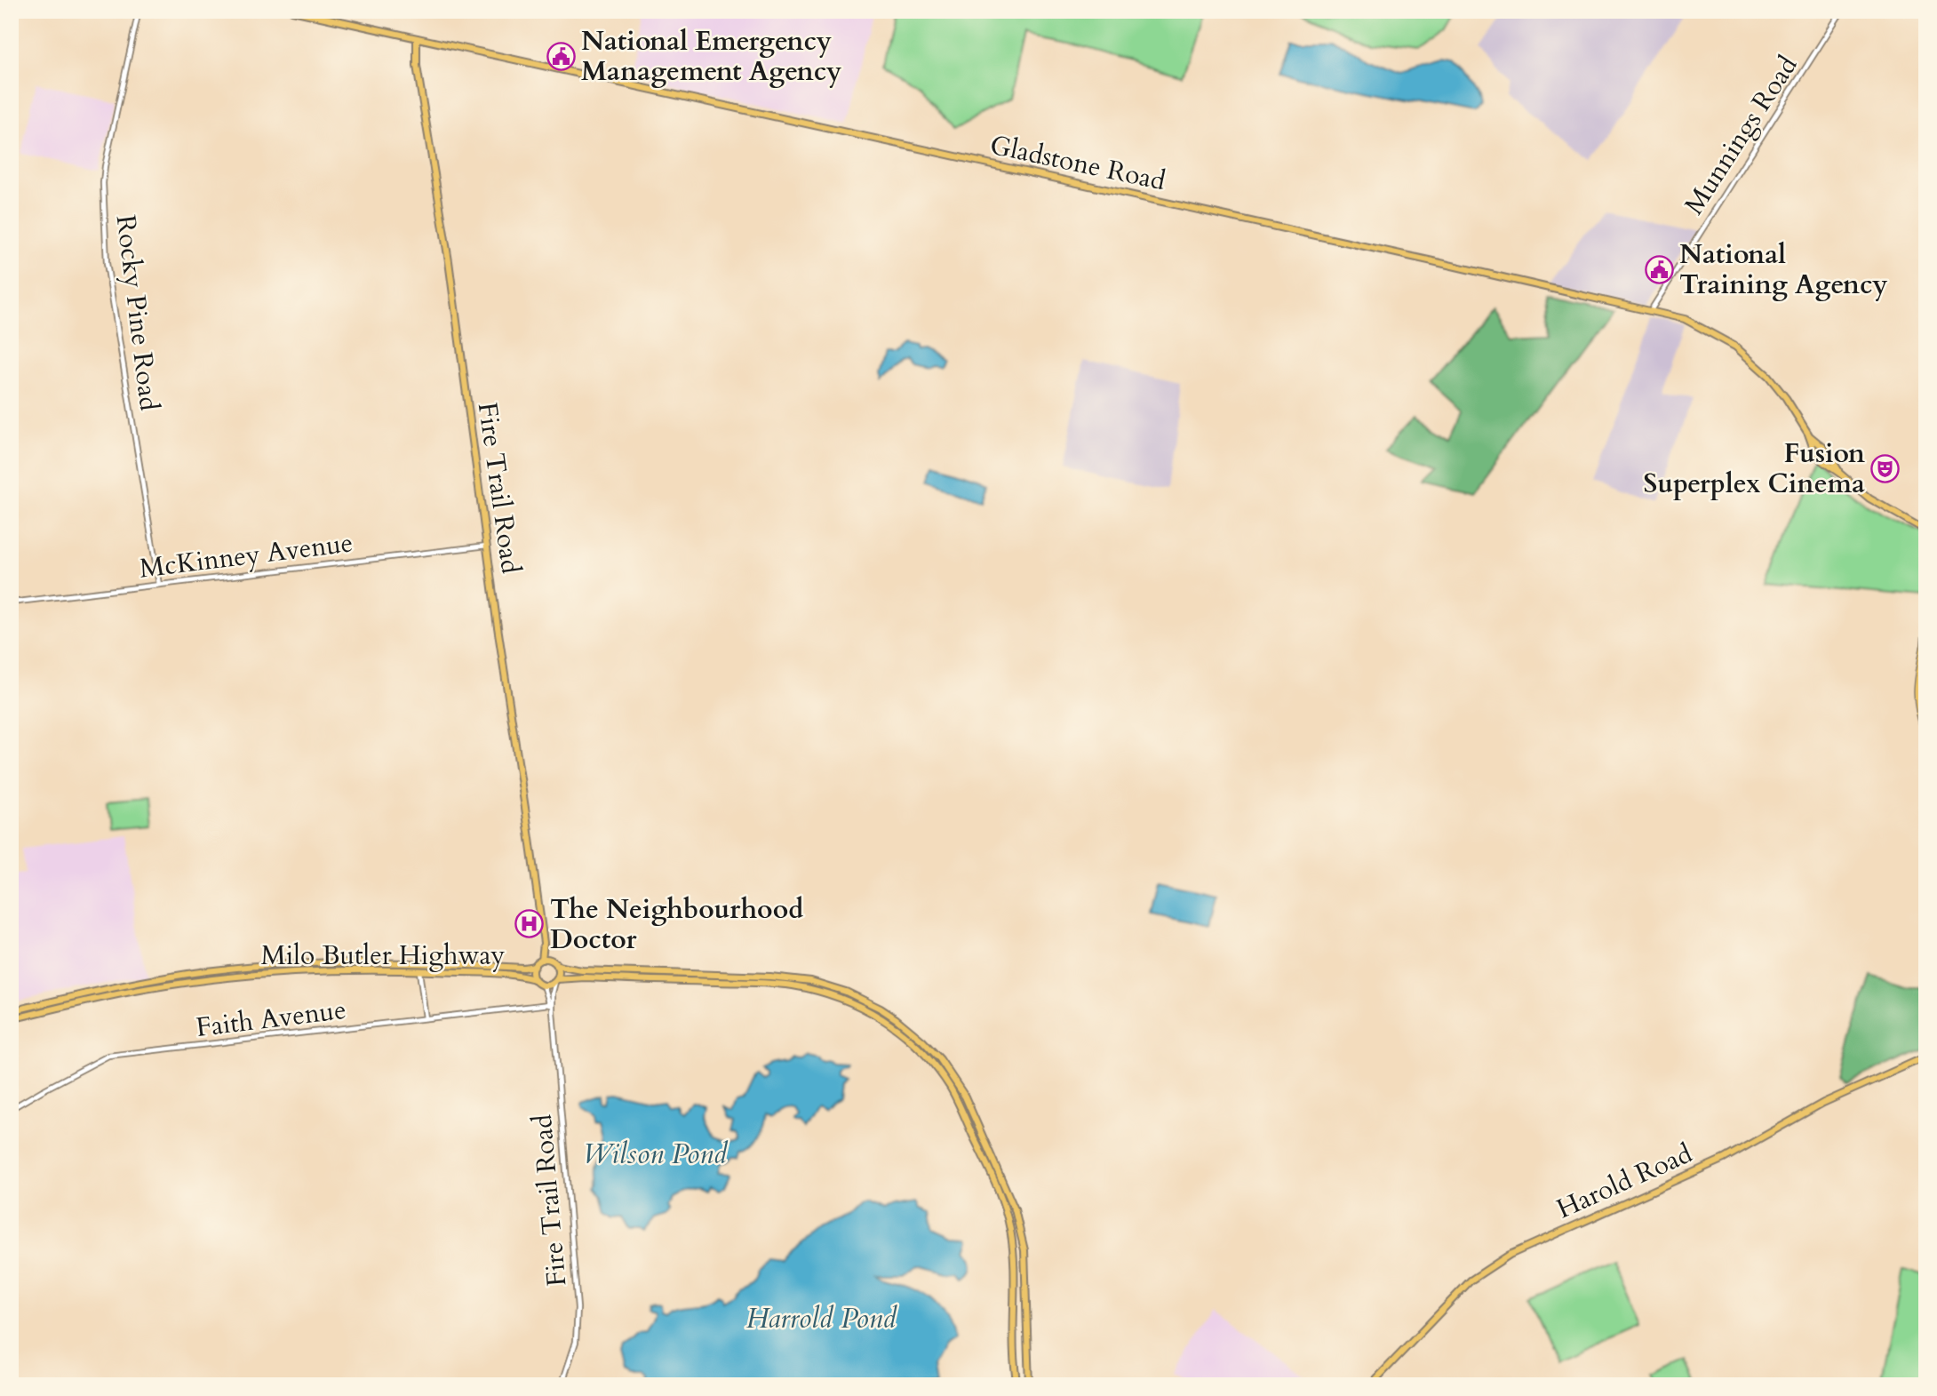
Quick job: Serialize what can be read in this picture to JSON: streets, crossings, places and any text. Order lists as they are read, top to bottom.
{
  "streets": {
    "main road": [
      "Gladstone Road",
      "Fire Trail Road",
      "Milo Butler Highway",
      "Harold Road"
    ],
    "street": [
      "Munnings Road",
      "Rocky Pine Road",
      "McKinney Avenue",
      "Faith Avenue"
    ]
  },
  "crossings": [
    ["Munnings Road", "Gladstone Road"],
    ["Gladstone Road", "Fire Trail Road"],
    ["Rocky Pine Road", "McKinney Avenue"],
    ["Fire Trail Road", "McKinney Avenue"],
    ["Fire Trail Road", "Milo Butler Highway"],
    ["Fire Trail Road", "Faith Avenue"]
  ],
  "water": ["Wilson Pond", "Harrold Pond"],
  "places": {
    "public building": ["National Emergency Management Agency", "National Training Agency"],
    "theatre": ["Fusion Superplex Cinema"],
    "hospital": ["The Neighbourhood Doctor"]
  }
}
